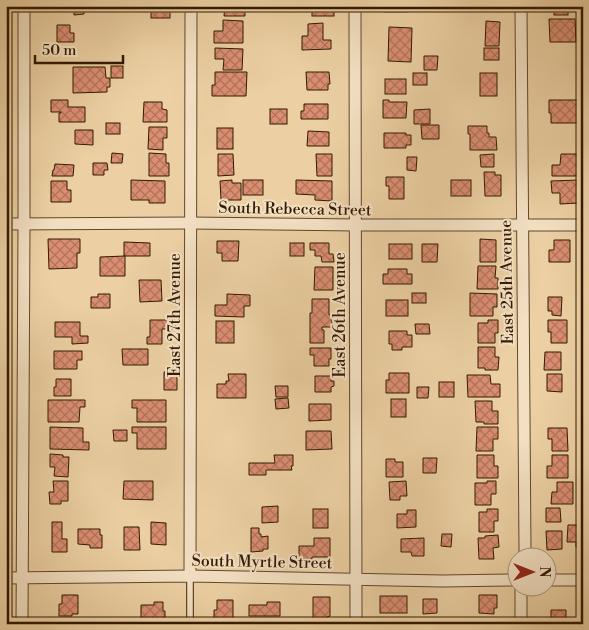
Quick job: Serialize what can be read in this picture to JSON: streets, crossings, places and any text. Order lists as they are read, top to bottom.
{
  "streets": {
    "street": [
      "South Rebecca Street",
      "East 25th Avenue",
      "East 27th Avenue",
      "East 26th Avenue",
      "South Myrtle Street"
    ]
  },
  "crossings": [
    ["South Rebecca Street", "East 25th Avenue"],
    ["South Rebecca Street", "East 27th Avenue"],
    ["South Rebecca Street", "East 26th Avenue"],
    ["East 27th Avenue", "South Myrtle Street"],
    ["East 26th Avenue", "South Myrtle Street"]
  ],
  "scale_bar": "50 m",
  "north": "right"
}
